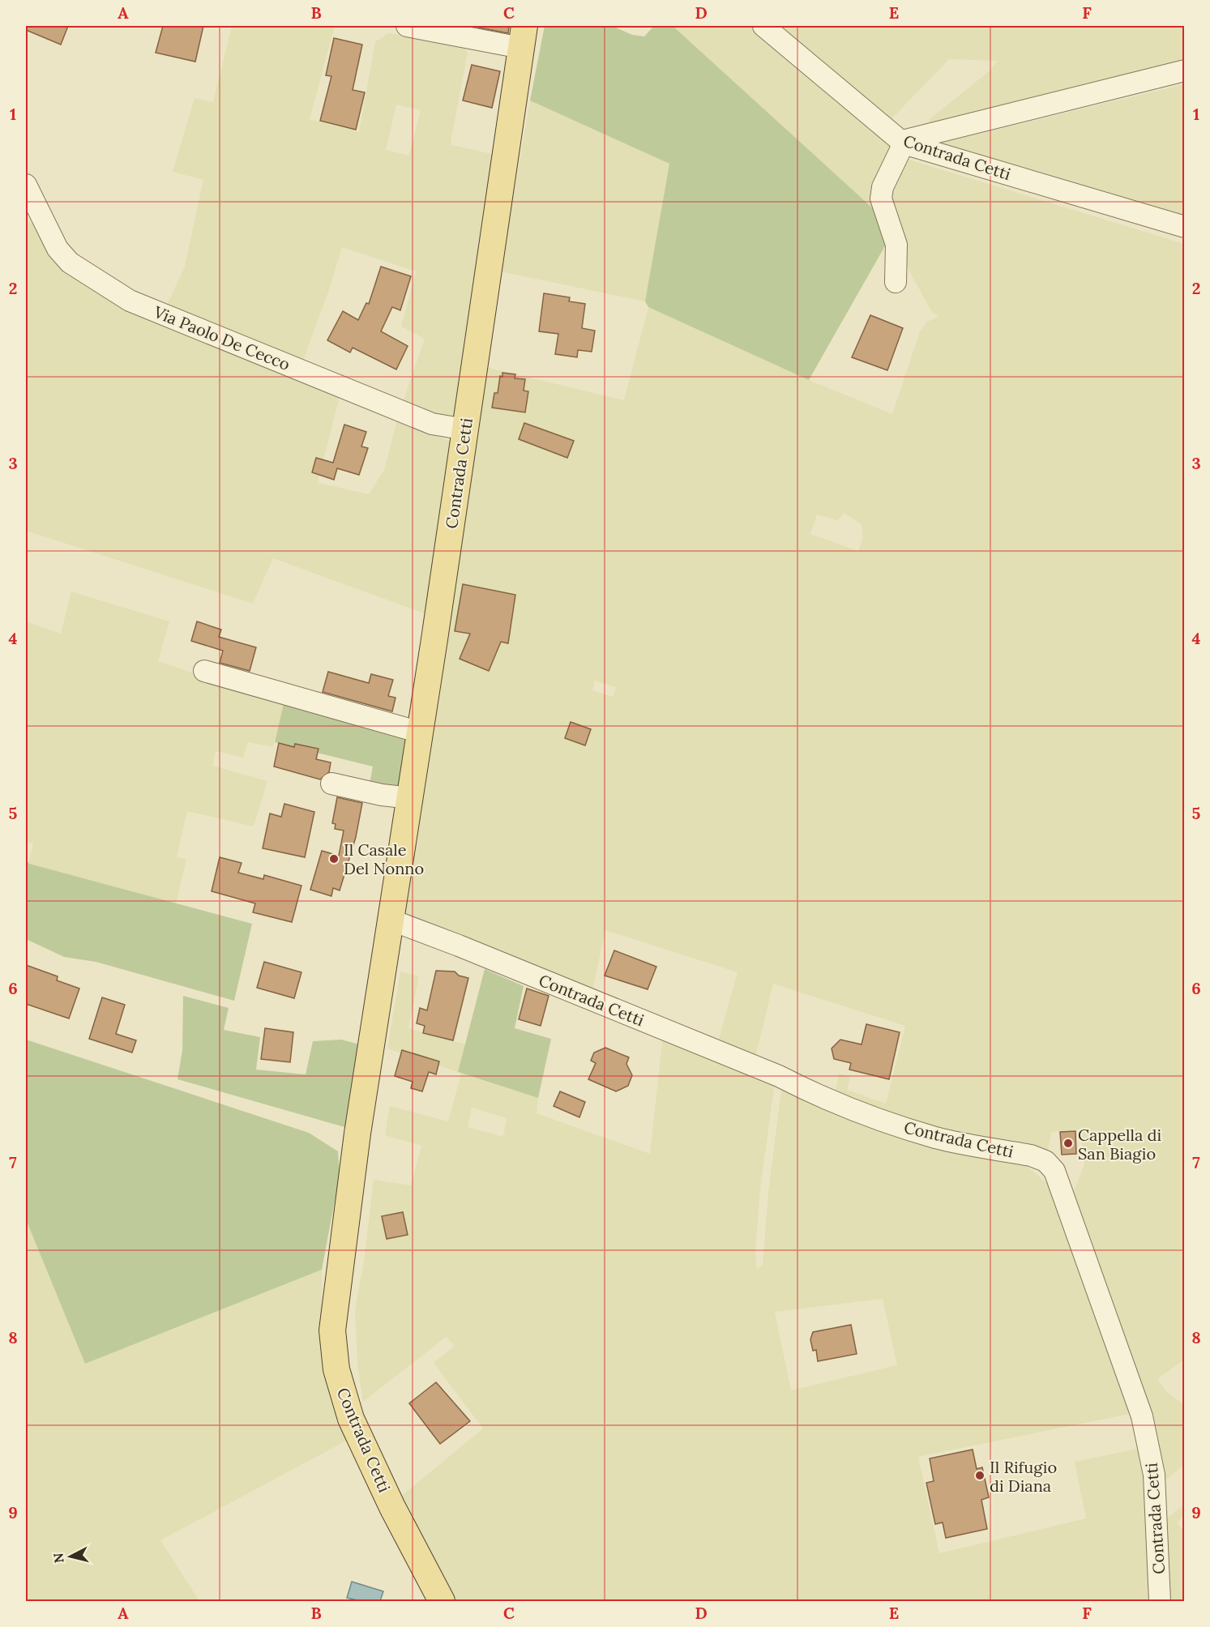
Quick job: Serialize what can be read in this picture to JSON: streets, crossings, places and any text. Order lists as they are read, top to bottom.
{
  "streets": {
    "main road": ["Contrada Cetti"],
    "street": ["Via Paolo De Cecco"]
  },
  "crossings": [
    ["Contrada Cetti", "Via Paolo De Cecco"]
  ],
  "places": ["Il Casale Del Nonno", "Cappella di San Biagio", "Il Rifugio di Diana"],
  "north": "left",
  "grid": {
    "columns": [
      "A",
      "B",
      "C",
      "D",
      "E",
      "F"
    ],
    "rows": [
      "1",
      "2",
      "3",
      "4",
      "5",
      "6",
      "7",
      "8",
      "9"
    ]
  }
}
